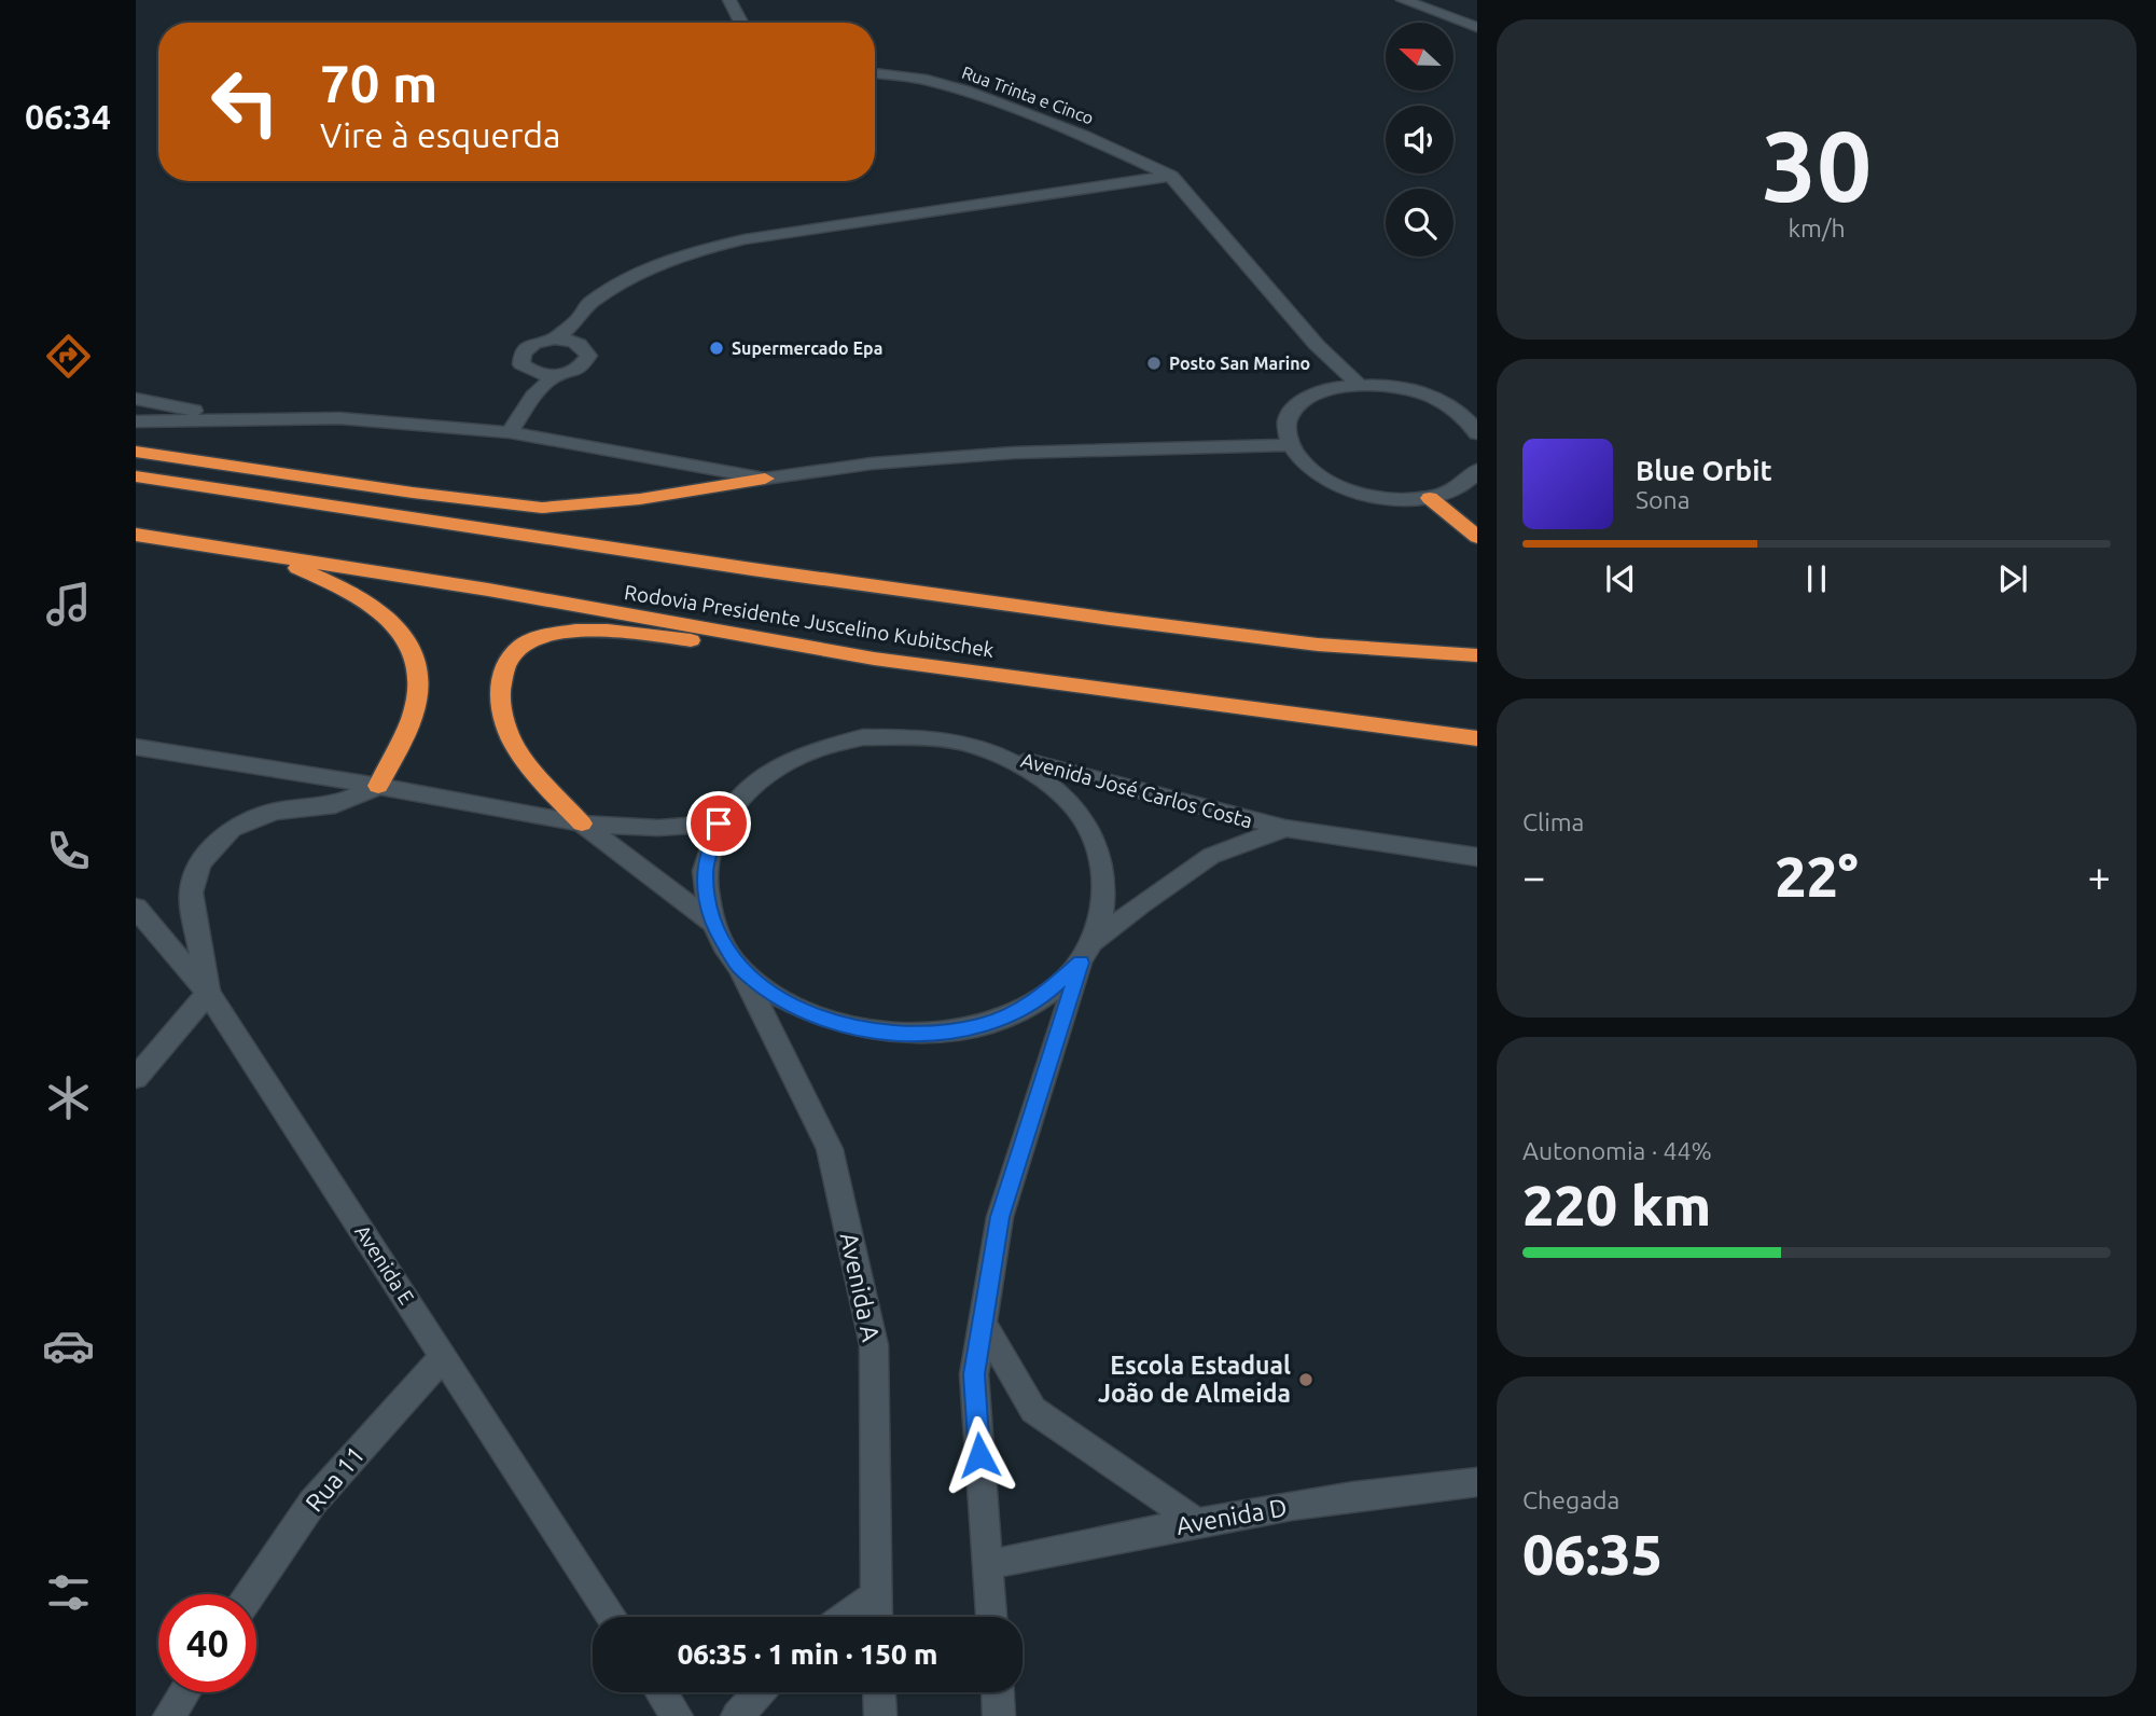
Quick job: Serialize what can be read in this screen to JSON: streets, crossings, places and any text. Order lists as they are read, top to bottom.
{
  "streets": {
    "highway": ["Rodovia Presidente Juscelino Kubitschek"],
    "street": [
      "Rua Trinta e Cinco",
      "Avenida José Carlos Costa",
      "Avenida E",
      "Avenida A",
      "Rua 11",
      "Avenida D"
    ]
  },
  "crossings": [
    ["Avenida José Carlos Costa", "Avenida A"],
    ["Avenida E", "Rua 11"]
  ],
  "places": ["Supermercado Epa", "Posto San Marino", "Escola Estadual João de Almeida"],
  "north": "left",
  "page": {
    "tabs": "06:34",
    "tile": [
      ["30", "km/h"],
      "Clima",
      ["Autonomia · 44%", "220 km"],
      ["Chegada", "06:35"]
    ],
    "turn": ["70 m", "Vire à esquerda"],
    "song": ["Blue Orbit", "Sona"],
    "heat": ["−", "22°", "+"],
    "limit": "40",
    "trip": "06:35 · 1 min · 150 m"
  }
}
